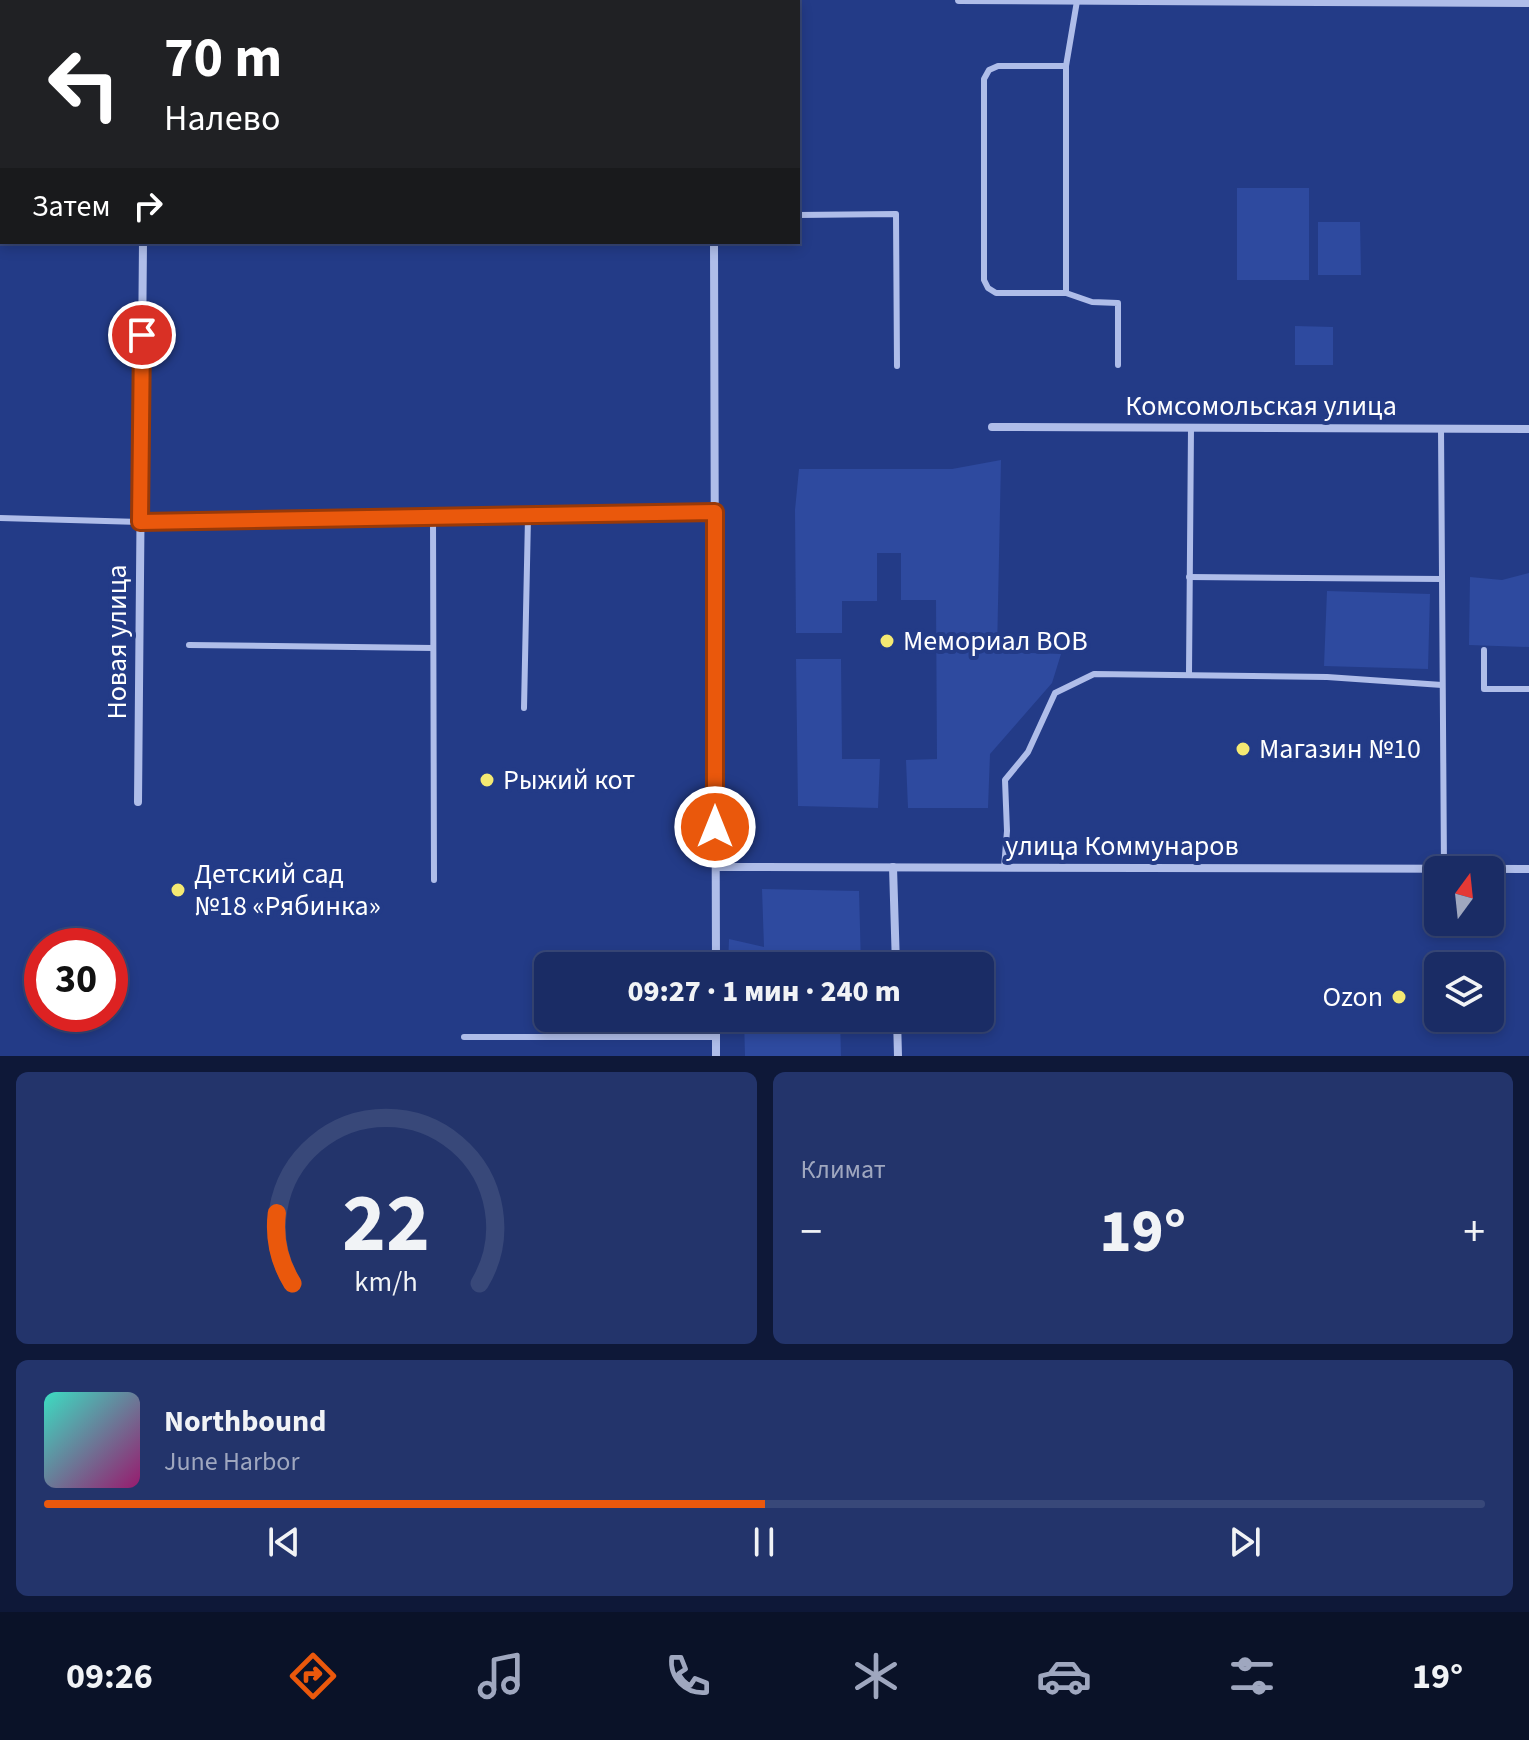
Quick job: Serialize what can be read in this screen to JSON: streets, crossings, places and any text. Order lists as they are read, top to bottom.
{
  "streets": {
    "street": ["Комсомольская улица", "Новая улица", "улица Коммунаров"]
  },
  "places": [
    "Мемориал ВОВ",
    "Магазин №10",
    "Рыжий кот",
    "Детский сад №18 «Рябинка»",
    "Ozon"
  ],
  "north": "top",
  "page": {
    "turn": ["70 m", "Налево"],
    "then": "Затем",
    "limit": "30",
    "trip": "09:27 · 1 мин · 240 m",
    "tile": "Климат",
    "heat": ["−", "19°", "+"],
    "song": ["Northbound", "June Harbor"],
    "tabs": ["09:26", "19°"],
    "gauge": ["22", "km/h"]
  }
}
